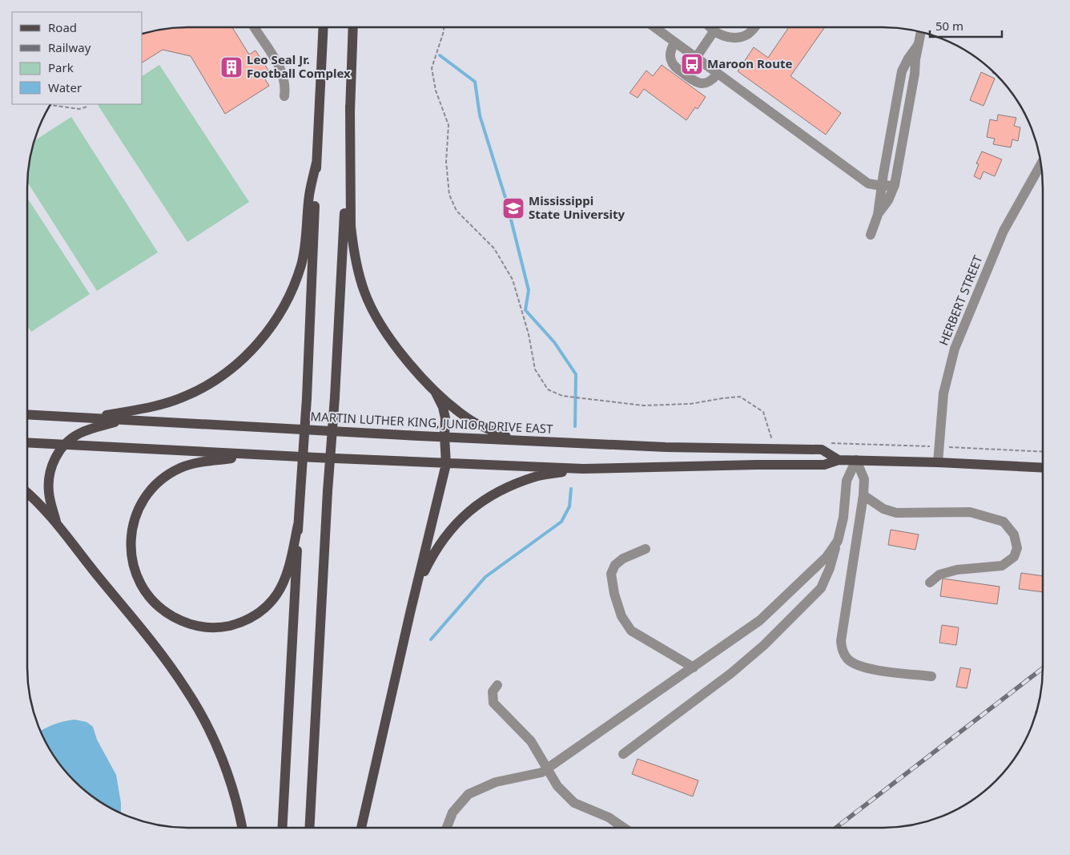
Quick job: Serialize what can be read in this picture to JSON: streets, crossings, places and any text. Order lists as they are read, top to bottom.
{
  "streets": {
    "main road": ["MARTIN LUTHER KING, JUNIOR DRIVE EAST"],
    "street": ["HERBERT STREET"]
  },
  "places": {
    "bus stop": ["Maroon Route"],
    "building": ["Leo Seal Jr. Football Complex"],
    "school or university": ["Mississippi State University"]
  },
  "legend": [
    "Road",
    "Railway",
    "Park",
    "Water"
  ],
  "scale_bar": "50 m"
}
